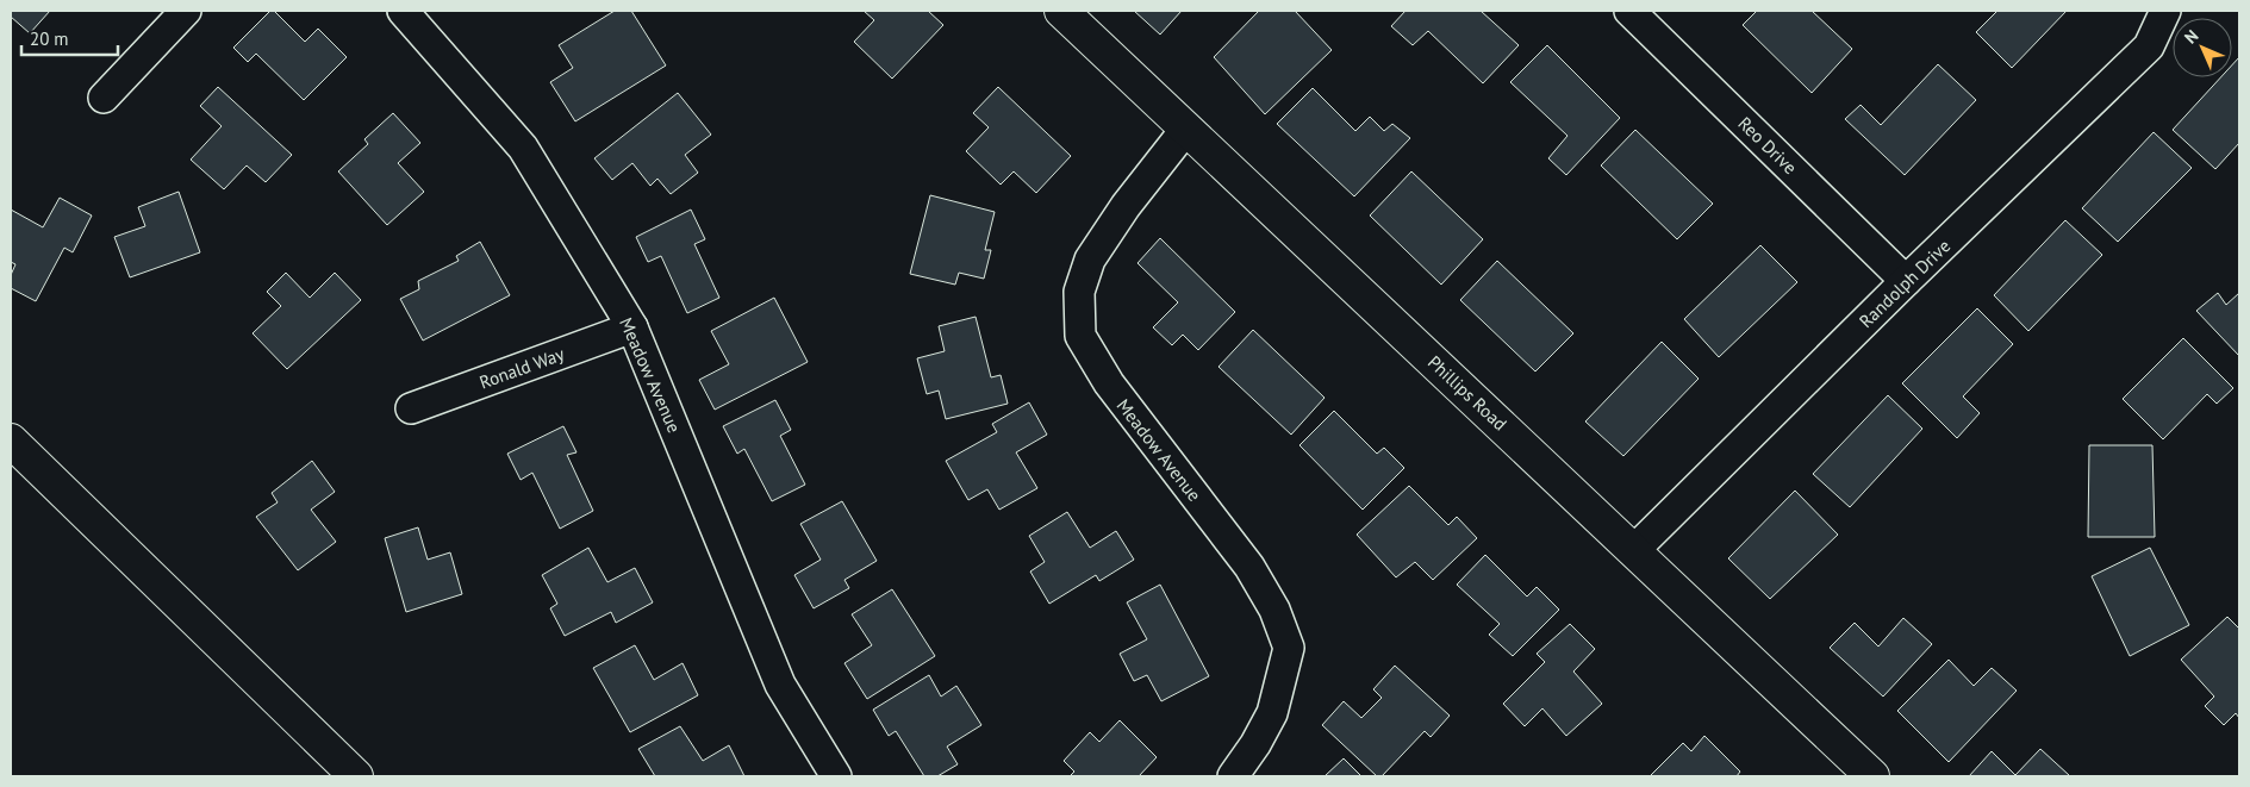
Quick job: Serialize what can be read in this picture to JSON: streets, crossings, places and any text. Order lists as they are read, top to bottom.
{
  "streets": {
    "main road": ["Phillips Road"],
    "street": [
      "Reo Drive",
      "Randolph Drive",
      "Ronald Way",
      "Meadow Avenue"
    ]
  },
  "crossings": [
    ["Reo Drive", "Randolph Drive"],
    ["Randolph Drive", "Phillips Road"],
    ["Ronald Way", "Meadow Avenue"],
    ["Meadow Avenue", "Phillips Road"]
  ],
  "scale_bar": "20 m",
  "north": "top left"
}
